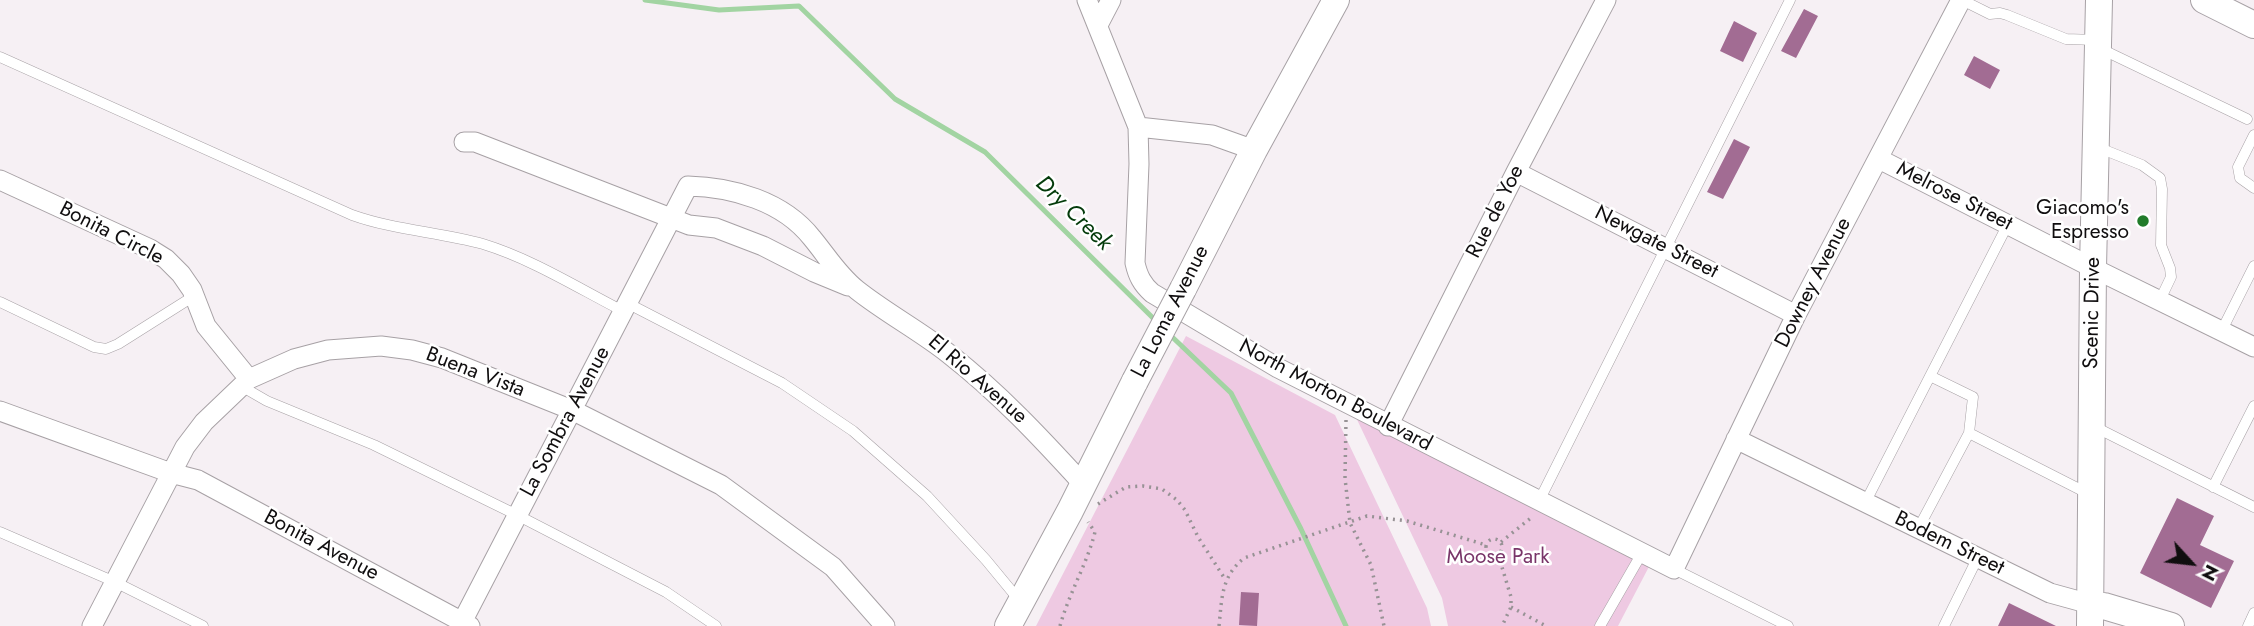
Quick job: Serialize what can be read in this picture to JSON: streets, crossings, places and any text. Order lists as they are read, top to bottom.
{
  "streets": {
    "main road": ["La Loma Avenue", "Scenic Drive", "Bodem Street"],
    "street": [
      "Melrose Street",
      "Rue de Yoe",
      "Bonita Circle",
      "Newgate Street",
      "Downey Avenue",
      "Buena Vista",
      "El Rio Avenue",
      "North Morton Boulevard",
      "La Sombra Avenue",
      "Bonita Avenue"
    ]
  },
  "crossings": [
    ["Melrose Street", "Downey Avenue"],
    ["Melrose Street", "Scenic Drive"],
    ["Rue de Yoe", "Newgate Street"],
    ["Rue de Yoe", "North Morton Boulevard"],
    ["Bonita Circle", "Buena Vista"],
    ["Newgate Street", "Downey Avenue"],
    ["Downey Avenue", "North Morton Boulevard"],
    ["Downey Avenue", "Bodem Street"],
    ["La Loma Avenue", "El Rio Avenue"],
    ["Scenic Drive", "Bodem Street"],
    ["Buena Vista", "La Sombra Avenue"],
    ["Buena Vista", "Bonita Avenue"],
    ["El Rio Avenue", "La Sombra Avenue"],
    ["La Sombra Avenue", "Bonita Avenue"]
  ],
  "water": ["Dry Creek"],
  "parks": ["Moose Park"],
  "places": ["Giacomo's Espresso"],
  "north": "bottom right"
}
